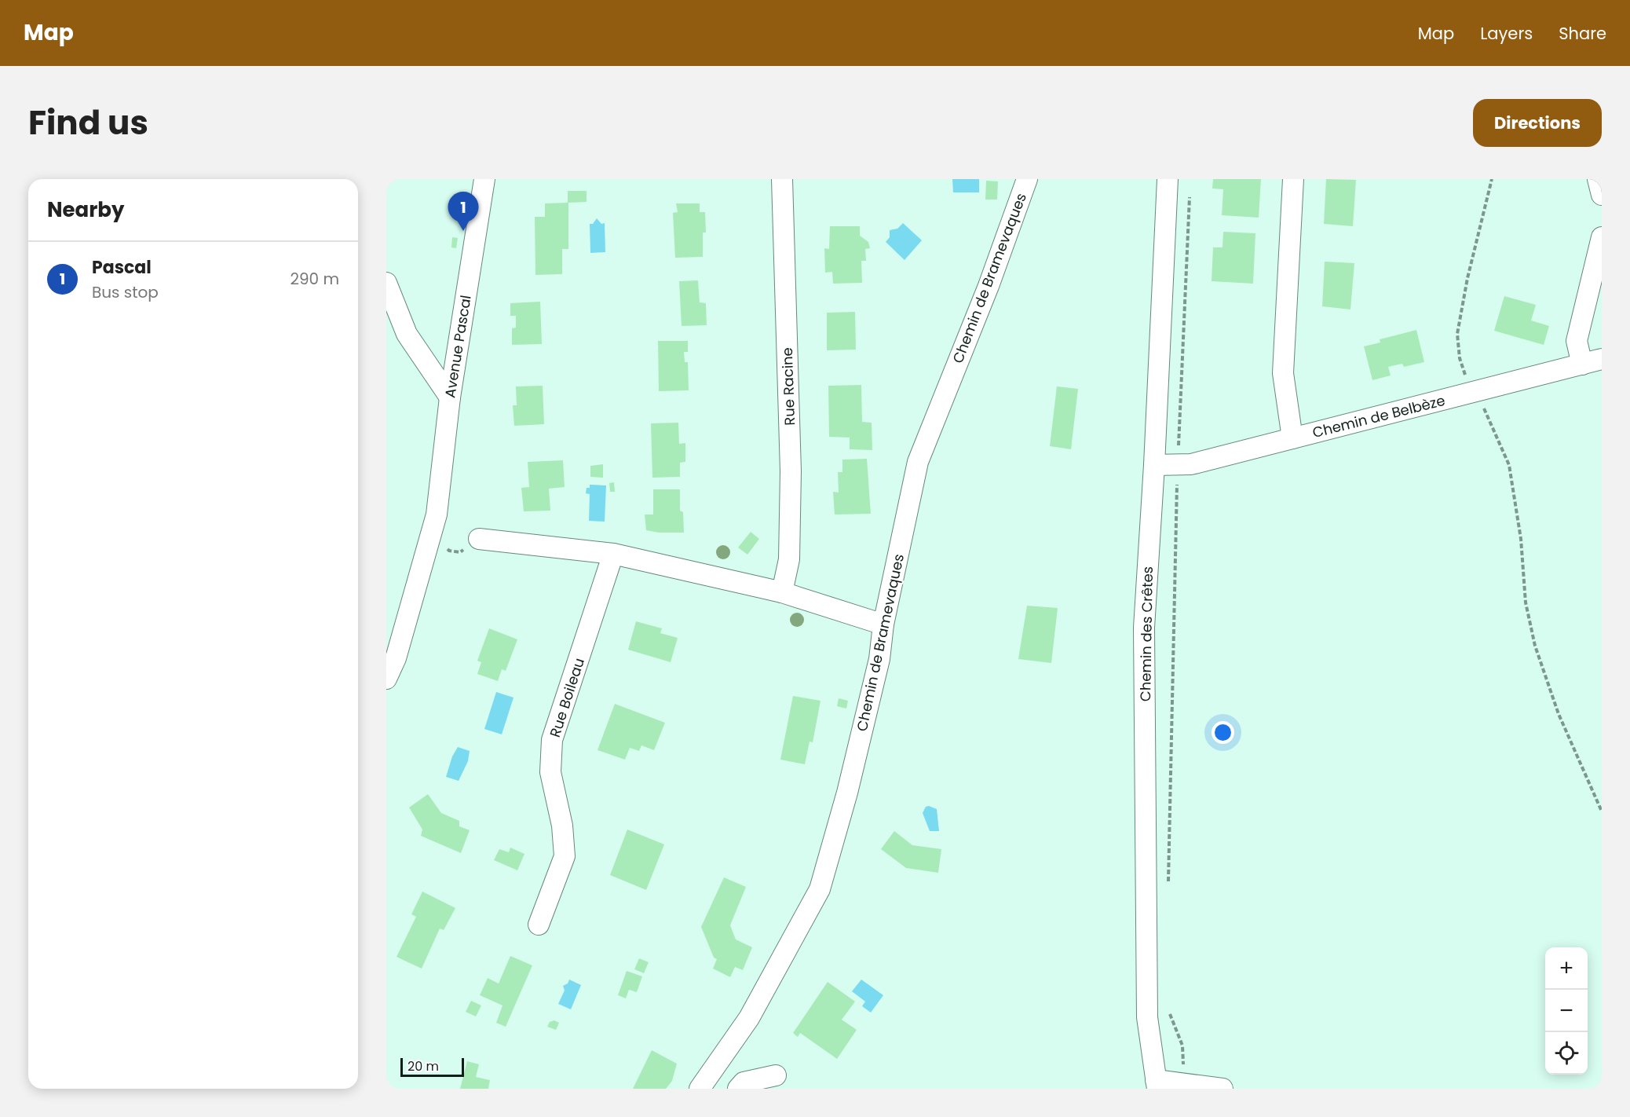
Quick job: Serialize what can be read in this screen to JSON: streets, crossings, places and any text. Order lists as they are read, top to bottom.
{
  "streets": {
    "street": [
      "Chemin de Bramevaques",
      "Avenue Pascal",
      "Rue Racine",
      "Chemin de Belbèze",
      "Chemin des Crêtes",
      "Rue Boileau"
    ]
  },
  "crossings": [
    ["Chemin de Belbèze", "Chemin des Crêtes"]
  ],
  "scale_bar": "20 m",
  "page": {
    "header": "Map",
    "nav": ["Map", "Layers", "Share"],
    "title": "Find us",
    "buttons": "Directions",
    "heading": "Nearby",
    "pins": "1",
    "list": [
      {
        "mark": "1",
        "name": "Pascal",
        "note": "Bus stop",
        "value": "290 m"
      }
    ],
    "map_buttons": ["+", "−"],
    "scale": "20 m"
  }
}
